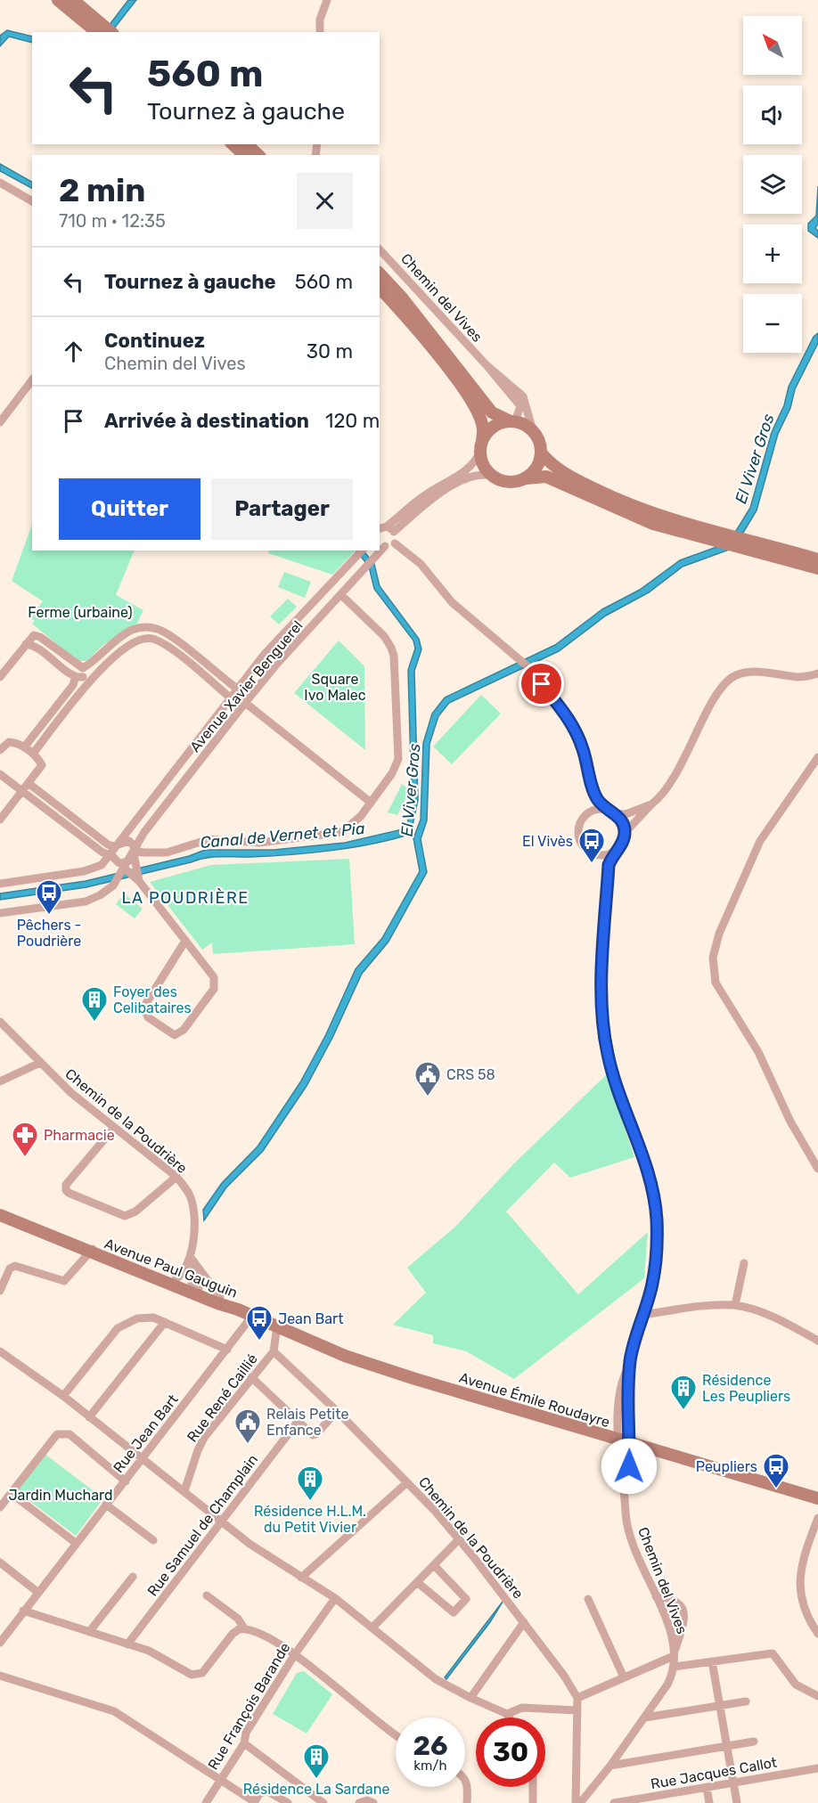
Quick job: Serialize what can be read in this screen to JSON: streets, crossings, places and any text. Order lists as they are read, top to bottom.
{
  "streets": {
    "street": [
      "Chemin del Vives",
      "Avenue Xavier Benguerel",
      "Chemin de la Poudrière",
      "Avenue Paul Gauguin",
      "Rue René Caillié",
      "Avenue Émile Roudayre",
      "Rue Jean Bart",
      "Rue Samuel de Champlain",
      "Rue François Barande",
      "Rue Jacques Callot"
    ]
  },
  "crossings": [
    ["Chemin del Vives", "Avenue Émile Roudayre"],
    ["Chemin de la Poudrière", "Avenue Paul Gauguin"],
    ["Chemin de la Poudrière", "Rue René Caillié"],
    ["Avenue Paul Gauguin", "Avenue Émile Roudayre"],
    ["Avenue Émile Roudayre", "Rue Jean Bart"]
  ],
  "districts": ["LA POUDRIÈRE"],
  "water": ["El Viver Gros", "Canal de Vernet et Pia"],
  "parks": ["Ferme (urbaine)", "Square Ivo Malec", "Jardin Muchard"],
  "places": {
    "bus stop": [
      "El Vivès",
      "Pêchers - Poudrière",
      "Jean Bart",
      "Peupliers"
    ],
    "building": [
      "Foyer des Celibataires",
      "Résidence Les Peupliers",
      "Résidence H.L.M. du Petit Vivier",
      "Résidence La Sardane"
    ],
    "public building": ["CRS 58", "Relais Petite Enfance"],
    "pharmacy": ["Pharmacie"]
  },
  "north": "top left",
  "page": {
    "map_buttons": ["+", "−"],
    "turn": ["560 m", "Tournez à gauche"],
    "heading": ["2 min", "710 m · 12:35"],
    "list": [
      {
        "name": "Tournez à gauche",
        "value": "560 m"
      },
      {
        "name": "Continuez",
        "note": "Chemin del Vives",
        "value": "30 m"
      },
      {
        "name": "Arrivée à destination",
        "value": "120 m"
      }
    ],
    "buttons": ["Quitter", "Partager"],
    "speed": "26 km/h",
    "limit": "30"
  }
}
